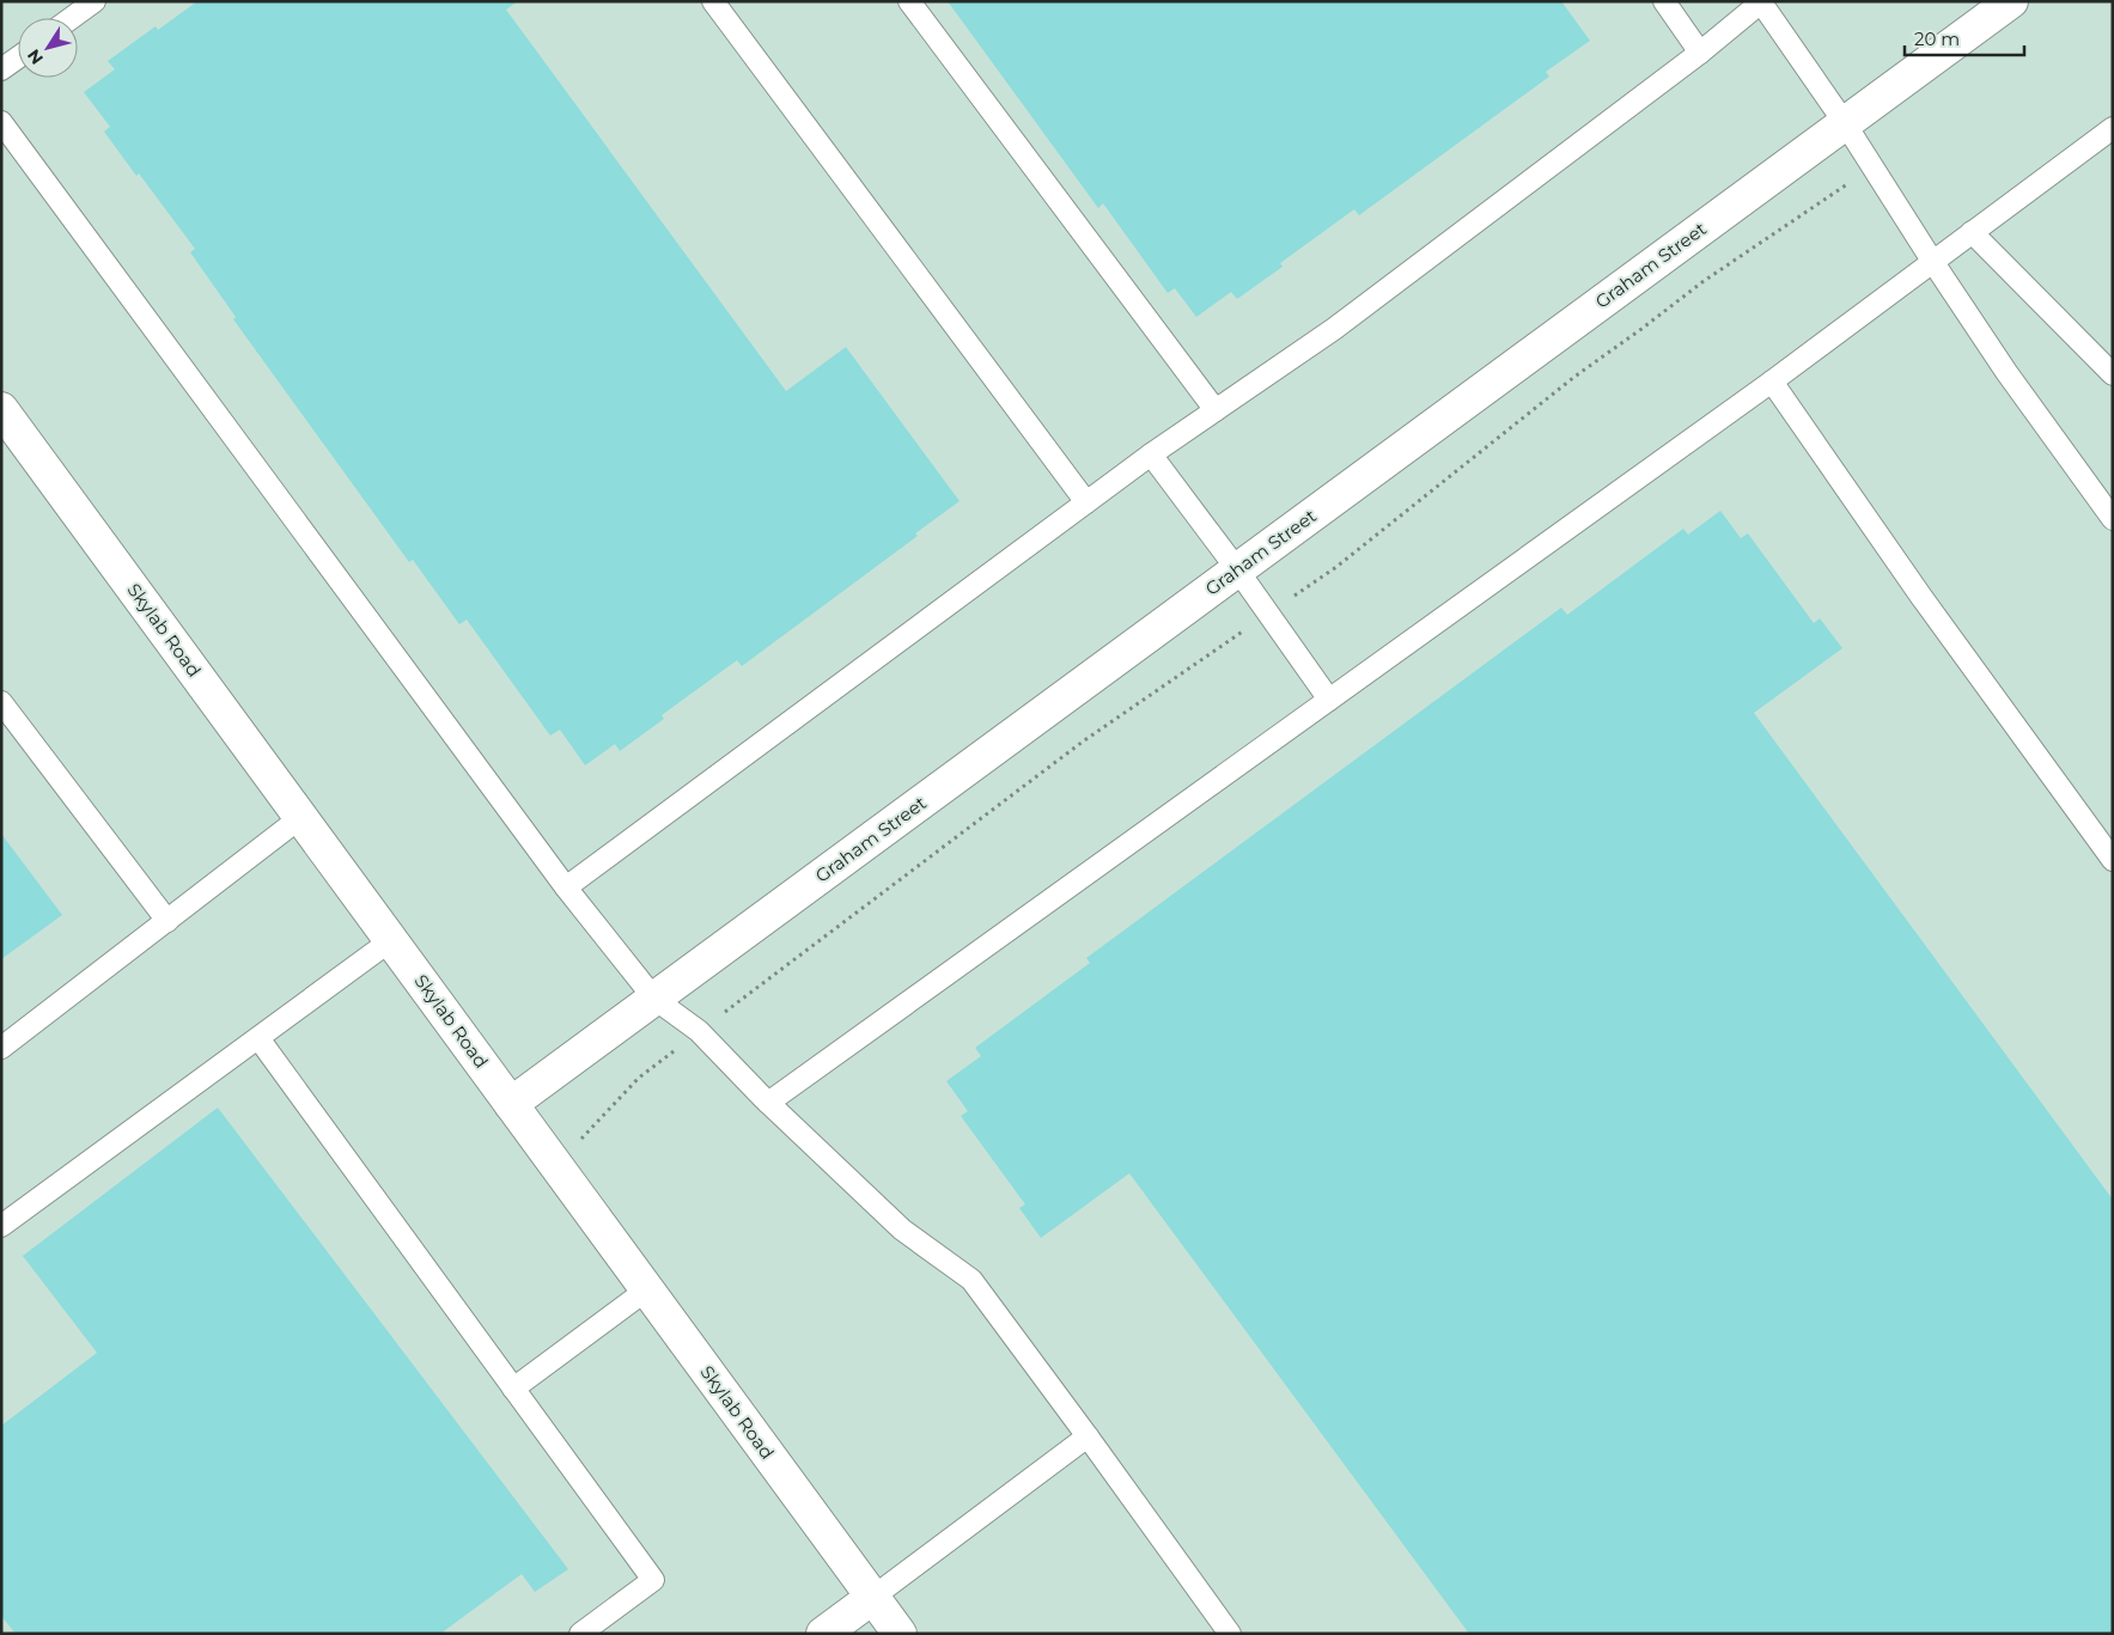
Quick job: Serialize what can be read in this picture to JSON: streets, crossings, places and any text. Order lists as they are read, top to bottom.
{
  "streets": {
    "street": ["Graham Street", "Skylab Road"]
  },
  "crossings": [
    ["Graham Street", "Skylab Road"]
  ],
  "scale_bar": "20 m",
  "north": "bottom left"
}
